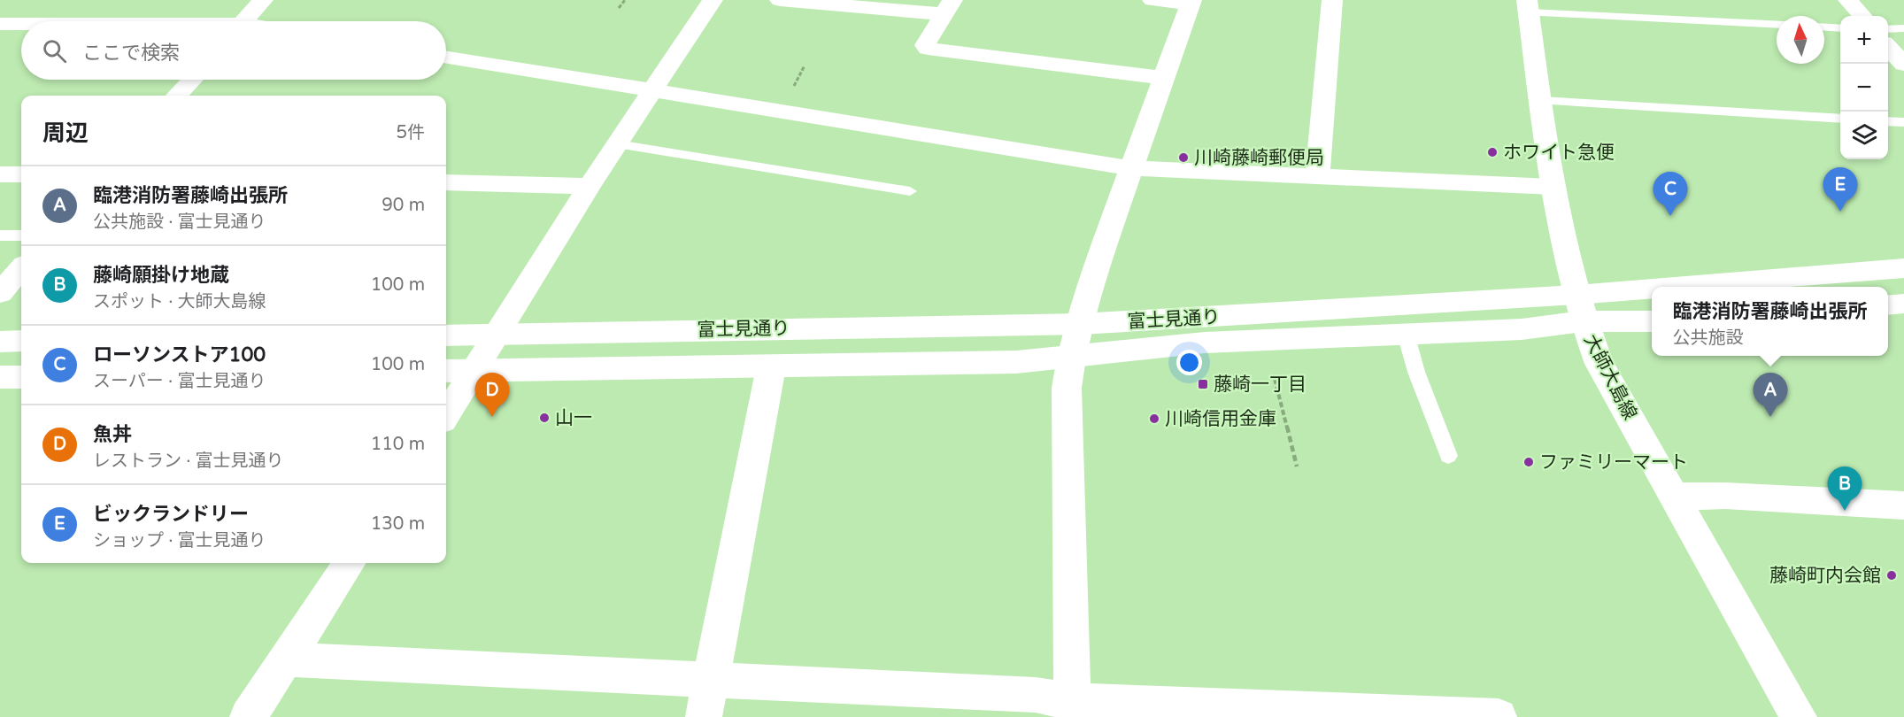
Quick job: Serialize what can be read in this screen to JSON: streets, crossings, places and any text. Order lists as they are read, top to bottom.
{
  "streets": {
    "main road": ["富士見通り", "大師大島線"]
  },
  "crossings": [
    ["富士見通り", "大師大島線"]
  ],
  "places": {
    "other": [
      "ホワイト急便",
      "川崎藤崎郵便局",
      "山一",
      "川崎信用金庫",
      "ファミリーマート",
      "藤崎町内会館"
    ],
    "transit": ["藤崎一丁目"]
  },
  "north": "top",
  "page": {
    "map_buttons": ["+", "−"],
    "search": "ここで検索",
    "heading": ["周辺", "5件"],
    "list": [
      {
        "mark": "A",
        "name": "臨港消防署藤崎出張所",
        "note": "公共施設 · 富士見通り",
        "value": "90 m"
      },
      {
        "mark": "B",
        "name": "藤崎願掛け地蔵",
        "note": "スポット · 大師大島線",
        "value": "100 m"
      },
      {
        "mark": "C",
        "name": "ローソンストア100",
        "note": "スーパー · 富士見通り",
        "value": "100 m"
      },
      {
        "mark": "D",
        "name": "魚丼",
        "note": "レストラン · 富士見通り",
        "value": "110 m"
      },
      {
        "mark": "E",
        "name": "ビックランドリー",
        "note": "ショップ · 富士見通り",
        "value": "130 m"
      }
    ],
    "pins": [
      "E",
      "C",
      "A",
      "D",
      "B"
    ],
    "popup": ["臨港消防署藤崎出張所", "公共施設"]
  }
}
